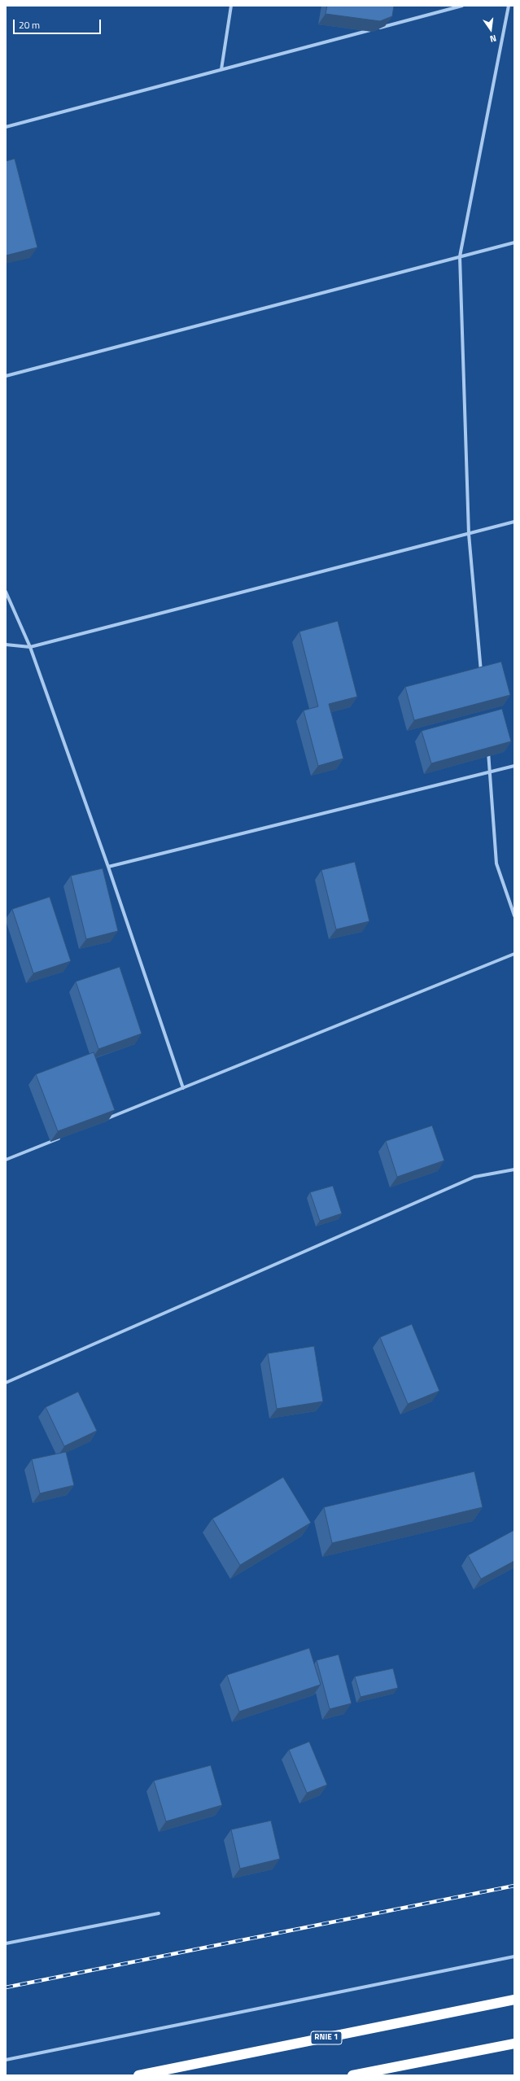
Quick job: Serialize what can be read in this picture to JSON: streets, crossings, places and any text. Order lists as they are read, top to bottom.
{
  "streets": {
    "highway": ["RNIE 1"]
  },
  "scale_bar": "20 m",
  "north": "bottom"
}
